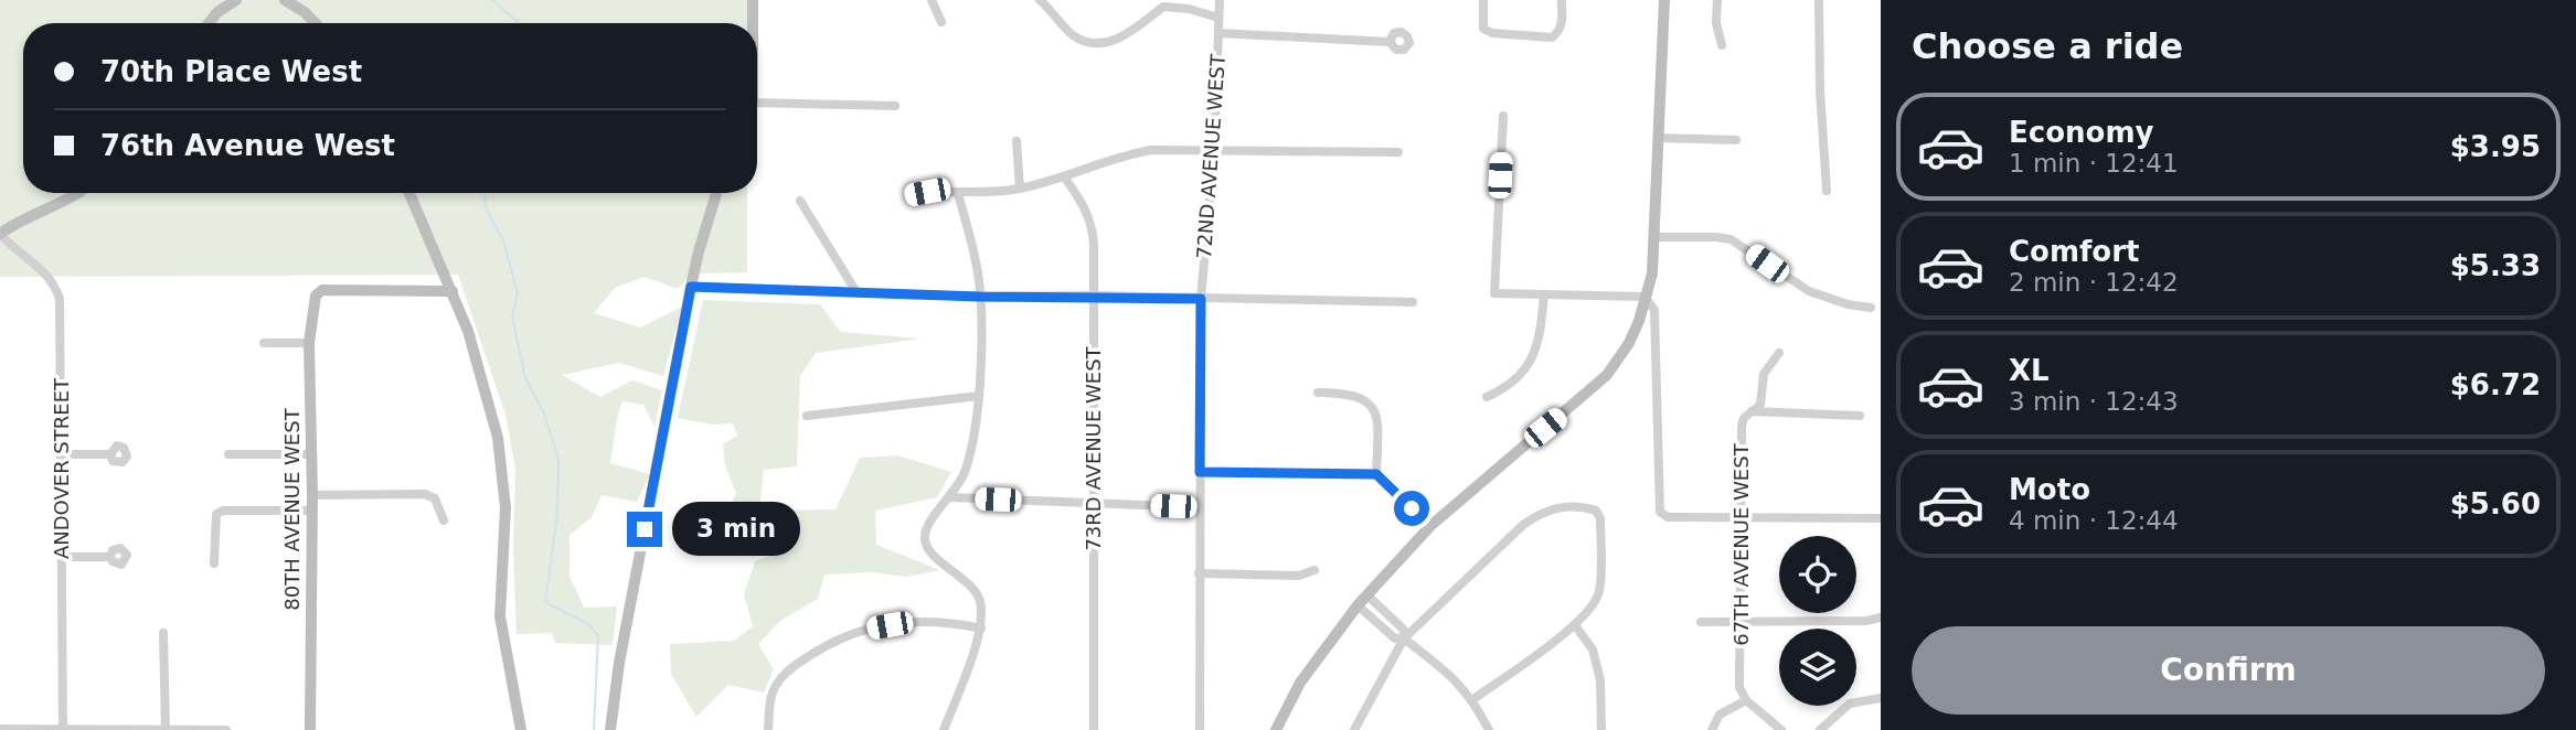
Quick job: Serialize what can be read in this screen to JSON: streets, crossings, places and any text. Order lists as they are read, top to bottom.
{
  "streets": {
    "main road": ["80TH AVENUE WEST"],
    "street": [
      "72ND AVENUE WEST",
      "73RD AVENUE WEST",
      "ANDOVER STREET",
      "67TH AVENUE WEST"
    ]
  },
  "page": {
    "heading": "Choose a ride",
    "banner": ["70th Place West", "76th Avenue West"],
    "list": [
      {
        "name": "Economy",
        "note": "1 min · 12:41",
        "value": "$3.95"
      },
      {
        "name": "Comfort",
        "note": "2 min · 12:42",
        "value": "$5.33"
      },
      {
        "name": "XL",
        "note": "3 min · 12:43",
        "value": "$6.72"
      },
      {
        "name": "Moto",
        "note": "4 min · 12:44",
        "value": "$5.60"
      }
    ],
    "bubble": "3 min",
    "buttons": "Confirm"
  }
}
